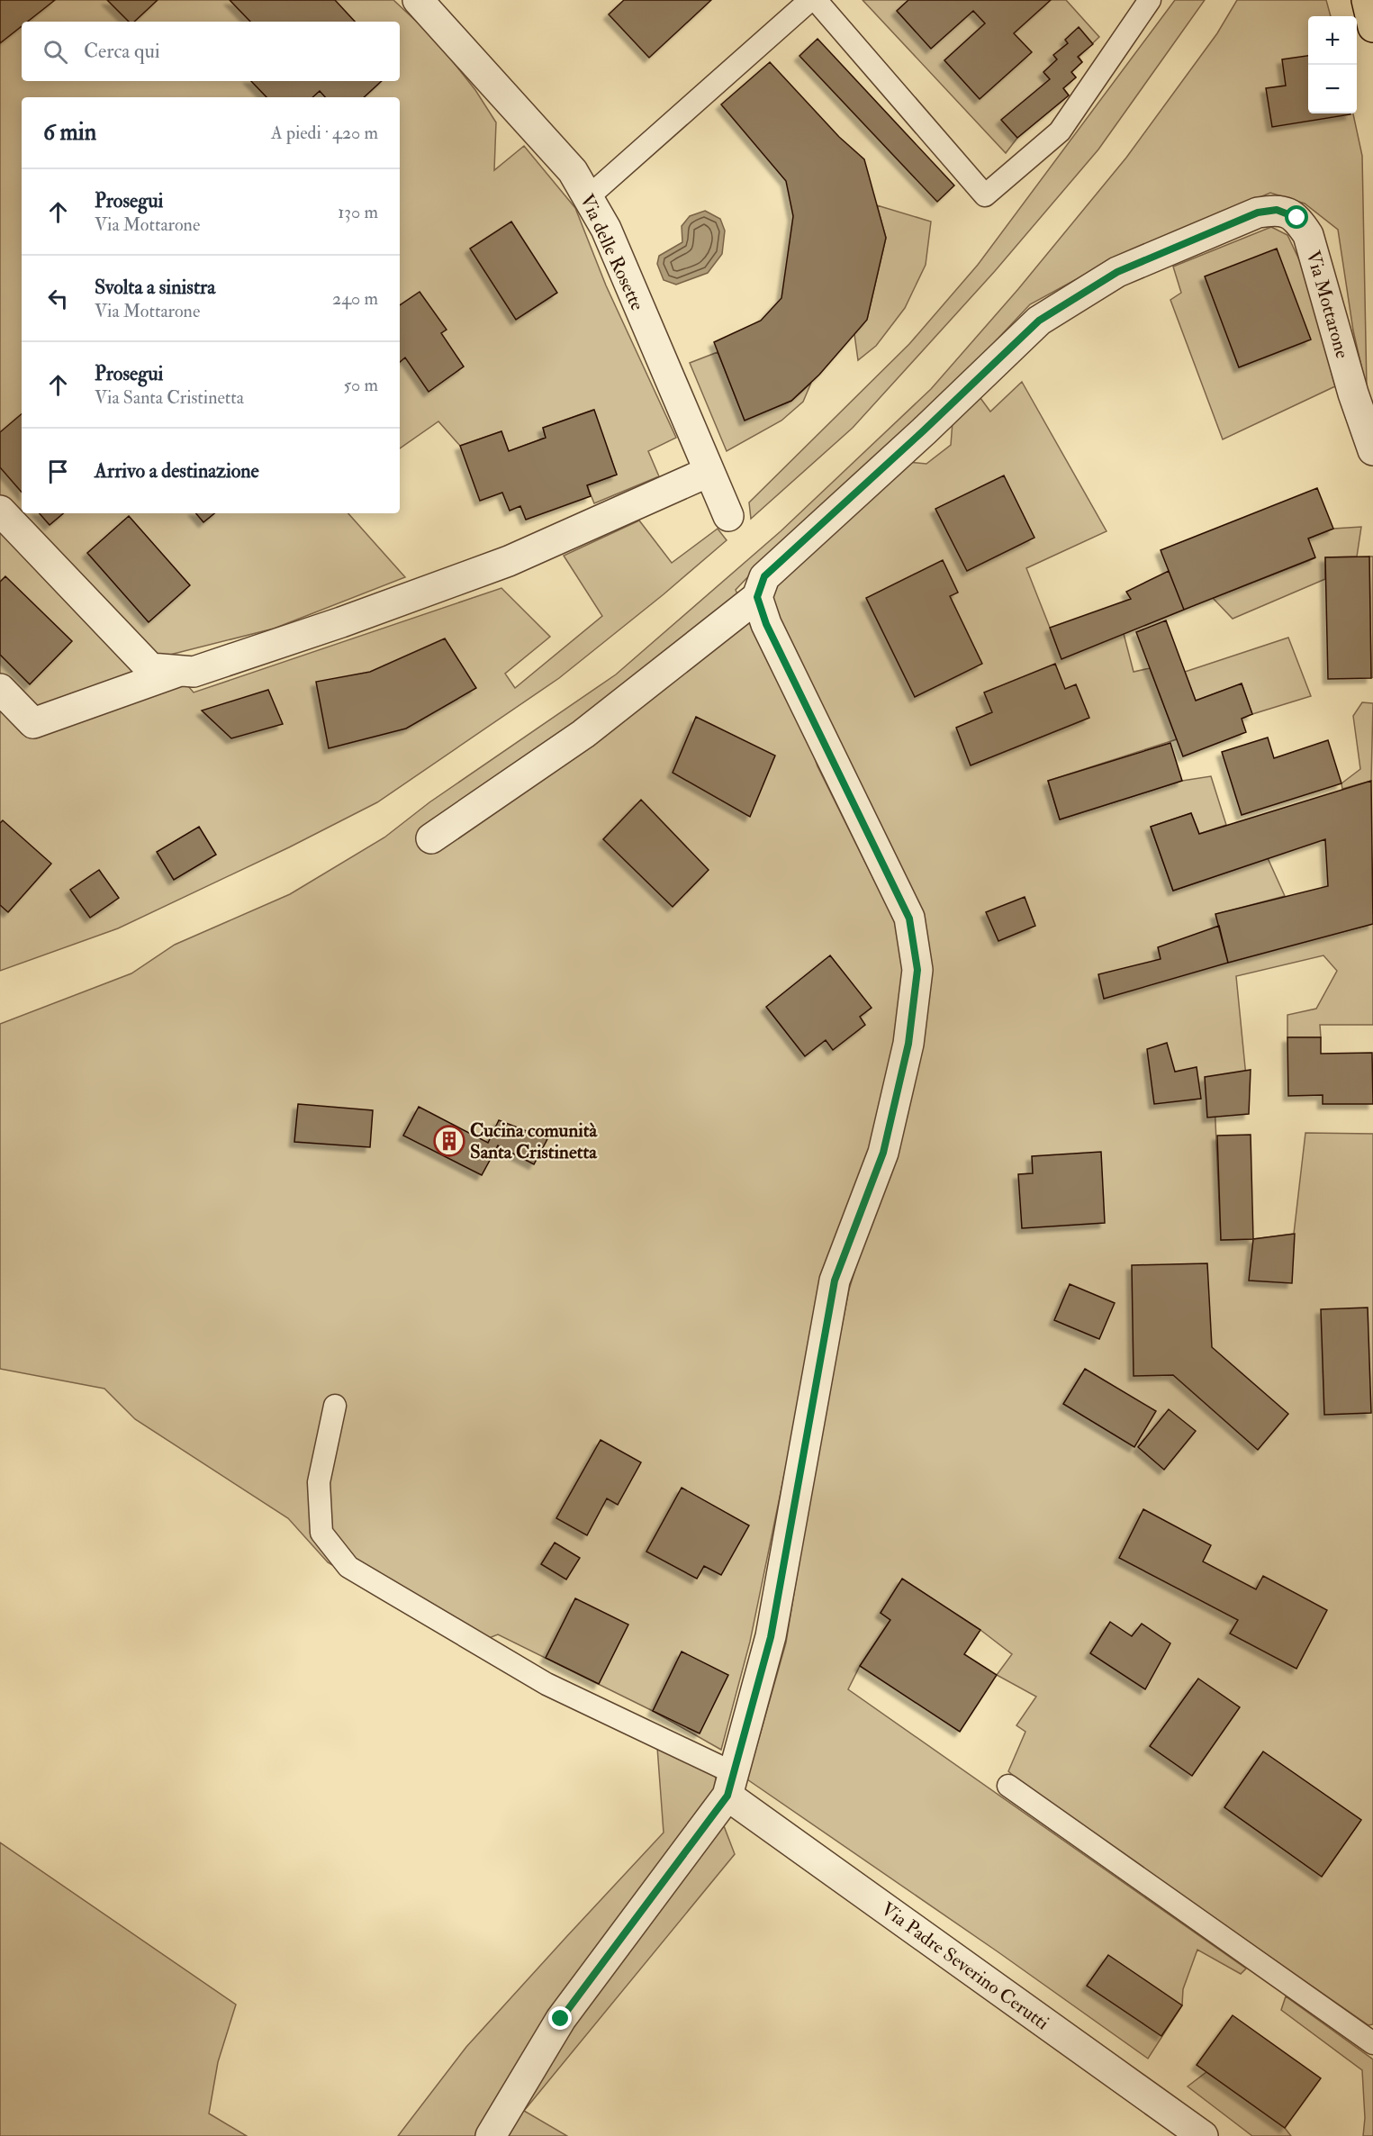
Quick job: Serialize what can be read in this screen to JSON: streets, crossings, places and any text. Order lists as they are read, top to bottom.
{
  "streets": {
    "street": ["Via delle Rosette", "Via Mottarone", "Via Padre Severino Cerutti"]
  },
  "places": {
    "building": ["Cucina comunità Santa Cristinetta"]
  },
  "page": {
    "map_buttons": ["+", "−"],
    "search": "Cerca qui",
    "heading": ["6 min", "A piedi · 420 m"],
    "list": [
      ["Prosegui", "Via Mottarone", "130 m"],
      ["Svolta a sinistra", "Via Mottarone", "240 m"],
      ["Prosegui", "Via Santa Cristinetta", "50 m"],
      "Arrivo a destinazione"
    ]
  }
}
